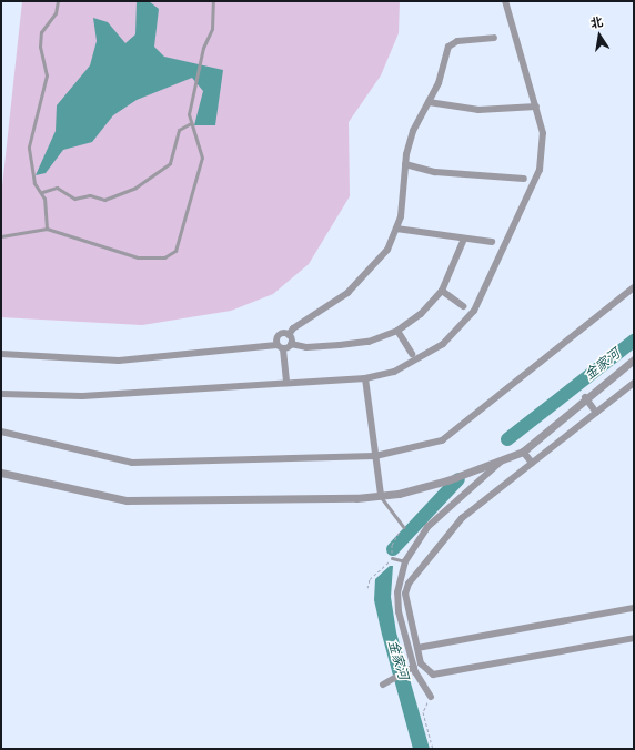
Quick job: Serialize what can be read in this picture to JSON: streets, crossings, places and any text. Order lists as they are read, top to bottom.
{
  "water": ["金家河"],
  "north": "top"
}
